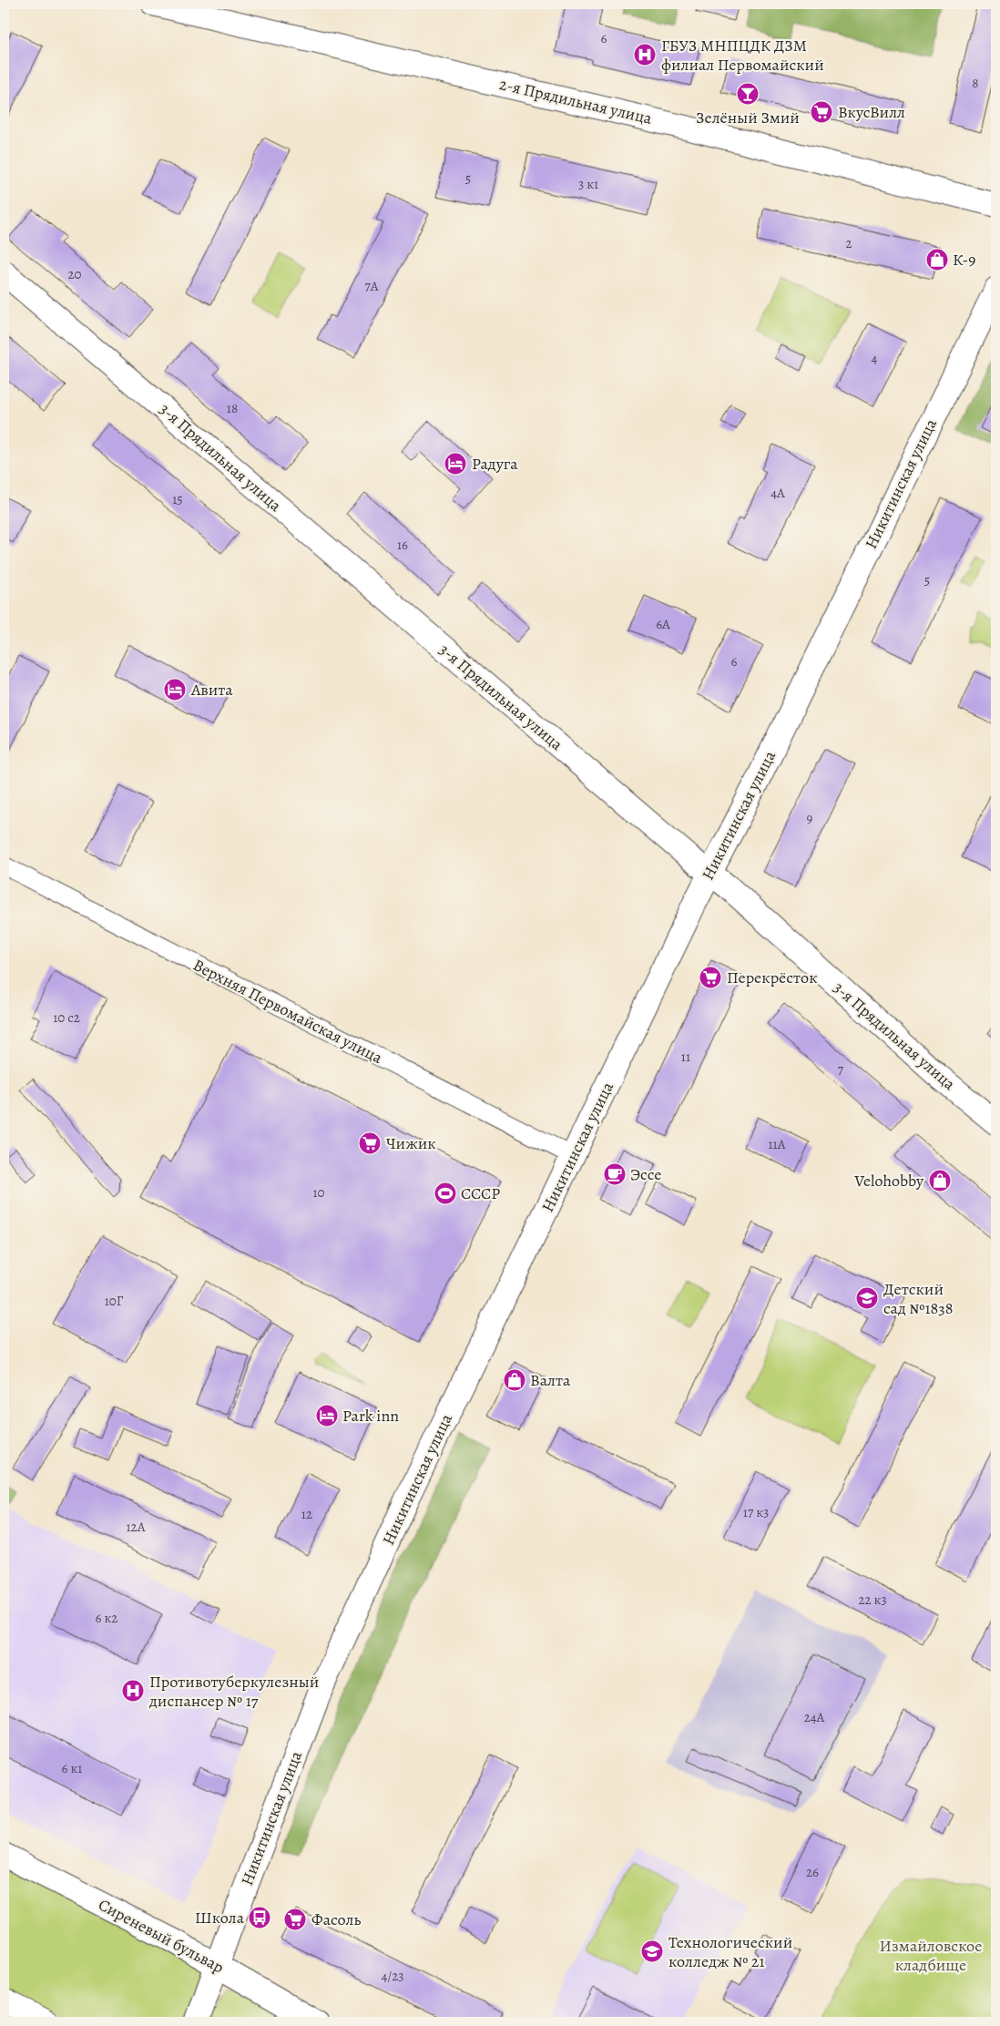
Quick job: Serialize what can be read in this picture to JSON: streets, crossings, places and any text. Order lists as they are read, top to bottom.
{
  "streets": {
    "street": [
      "2-я Прядильная улица",
      "3-я Прядильная улица",
      "Никитинская улица",
      "Верхняя Первомайская улица",
      "Сиреневый бульвар"
    ]
  },
  "crossings": [
    ["3-я Прядильная улица", "Никитинская улица"],
    ["Никитинская улица", "Верхняя Первомайская улица"],
    ["Никитинская улица", "Сиреневый бульвар"]
  ],
  "parks": ["Измайловское кладбище"],
  "places": {
    "hospital": ["ГБУЗ МНПЦДК ДЗМ филиал Первомайский", "Противотуберкулезный диспансер № 17"],
    "bar": ["Зелёный Змий"],
    "supermarket": [
      "ВкусВилл",
      "Перекрёсток",
      "Чижик",
      "Фасоль"
    ],
    "shop": ["К-9", "Velohobby", "Валта"],
    "hotel": ["Радуга", "Авита", "Park inn"],
    "cafe": ["Эссе"],
    "sports": ["СССР"],
    "school or university": ["Детский сад №1838", "Технологический колледж № 21"],
    "bus stop": ["Школа"]
  },
  "house_numbers": [
    "6",
    "8",
    "5",
    "3 к1",
    "2",
    "20",
    "7А",
    "4",
    "18",
    "4А",
    "15",
    "16",
    "5",
    "6А",
    "6",
    "9",
    "10 с2",
    "11",
    "7",
    "11А",
    "10",
    "10Г",
    "17 к3",
    "12",
    "12А",
    "22 к3",
    "6 к2",
    "24А",
    "6 к1",
    "26",
    "4/23"
  ]
}
